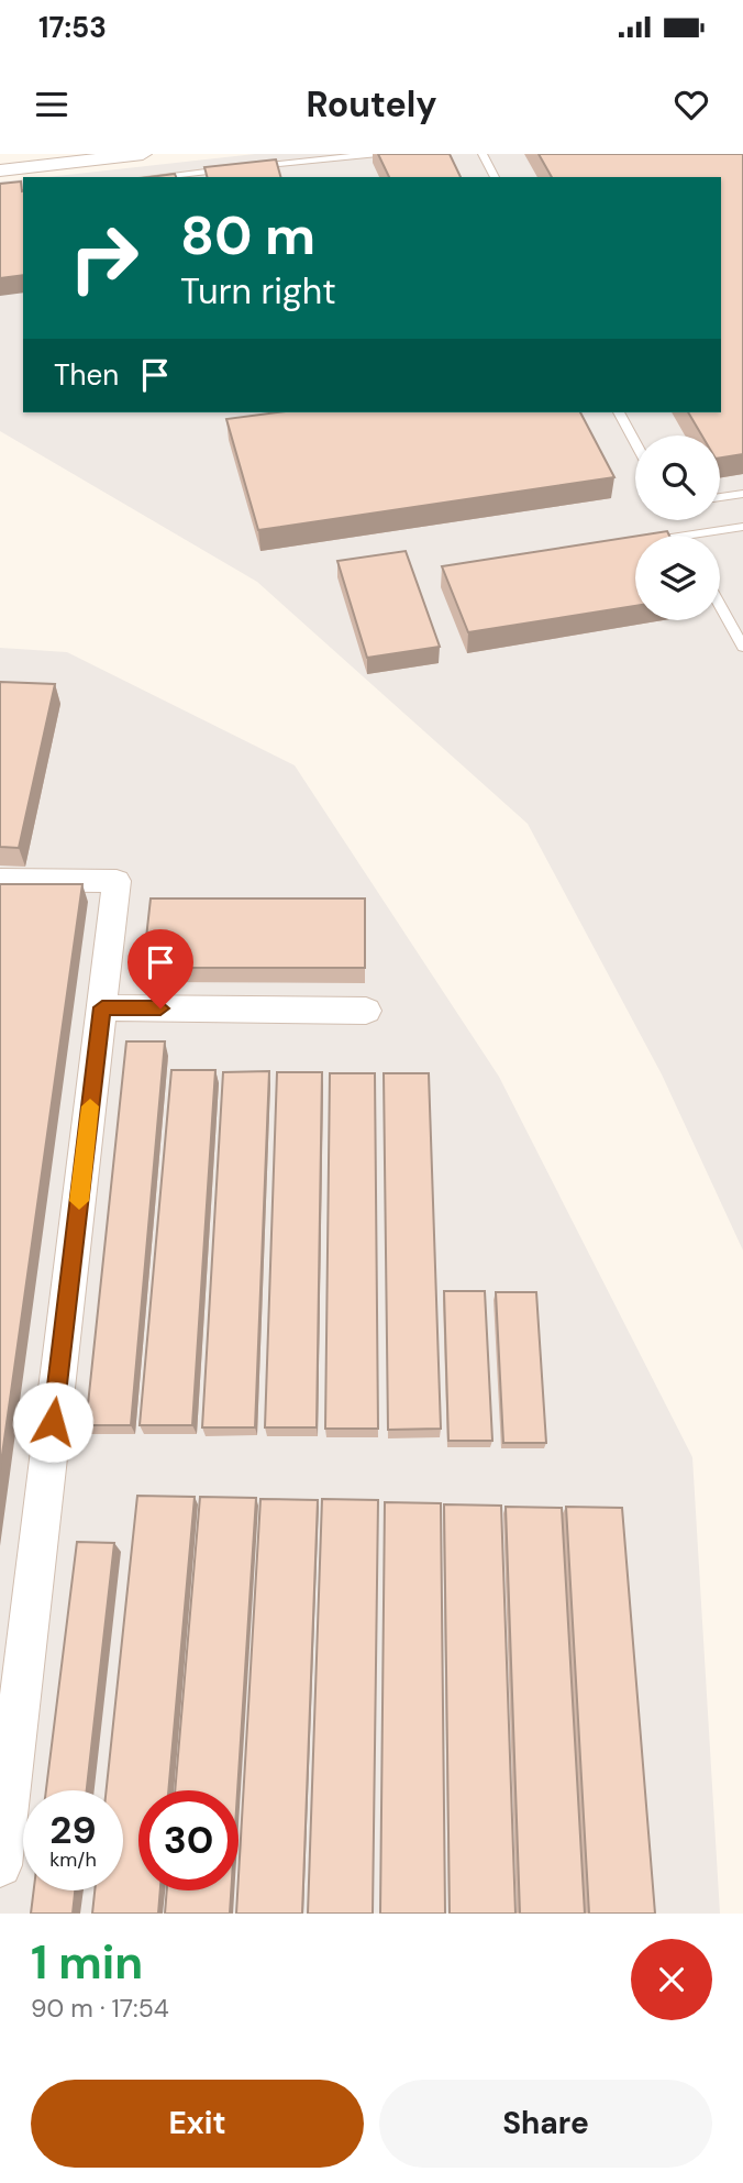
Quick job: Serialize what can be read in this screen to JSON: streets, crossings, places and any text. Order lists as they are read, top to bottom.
{
  "page": {
    "status": "17:53",
    "header": "Routely",
    "turn": ["80 m", "Turn right"],
    "then": "Then",
    "speed": "29 km/h",
    "limit": "30",
    "heading": ["1 min", "90 m · 17:54"],
    "buttons": ["Exit", "Share"]
  }
}
